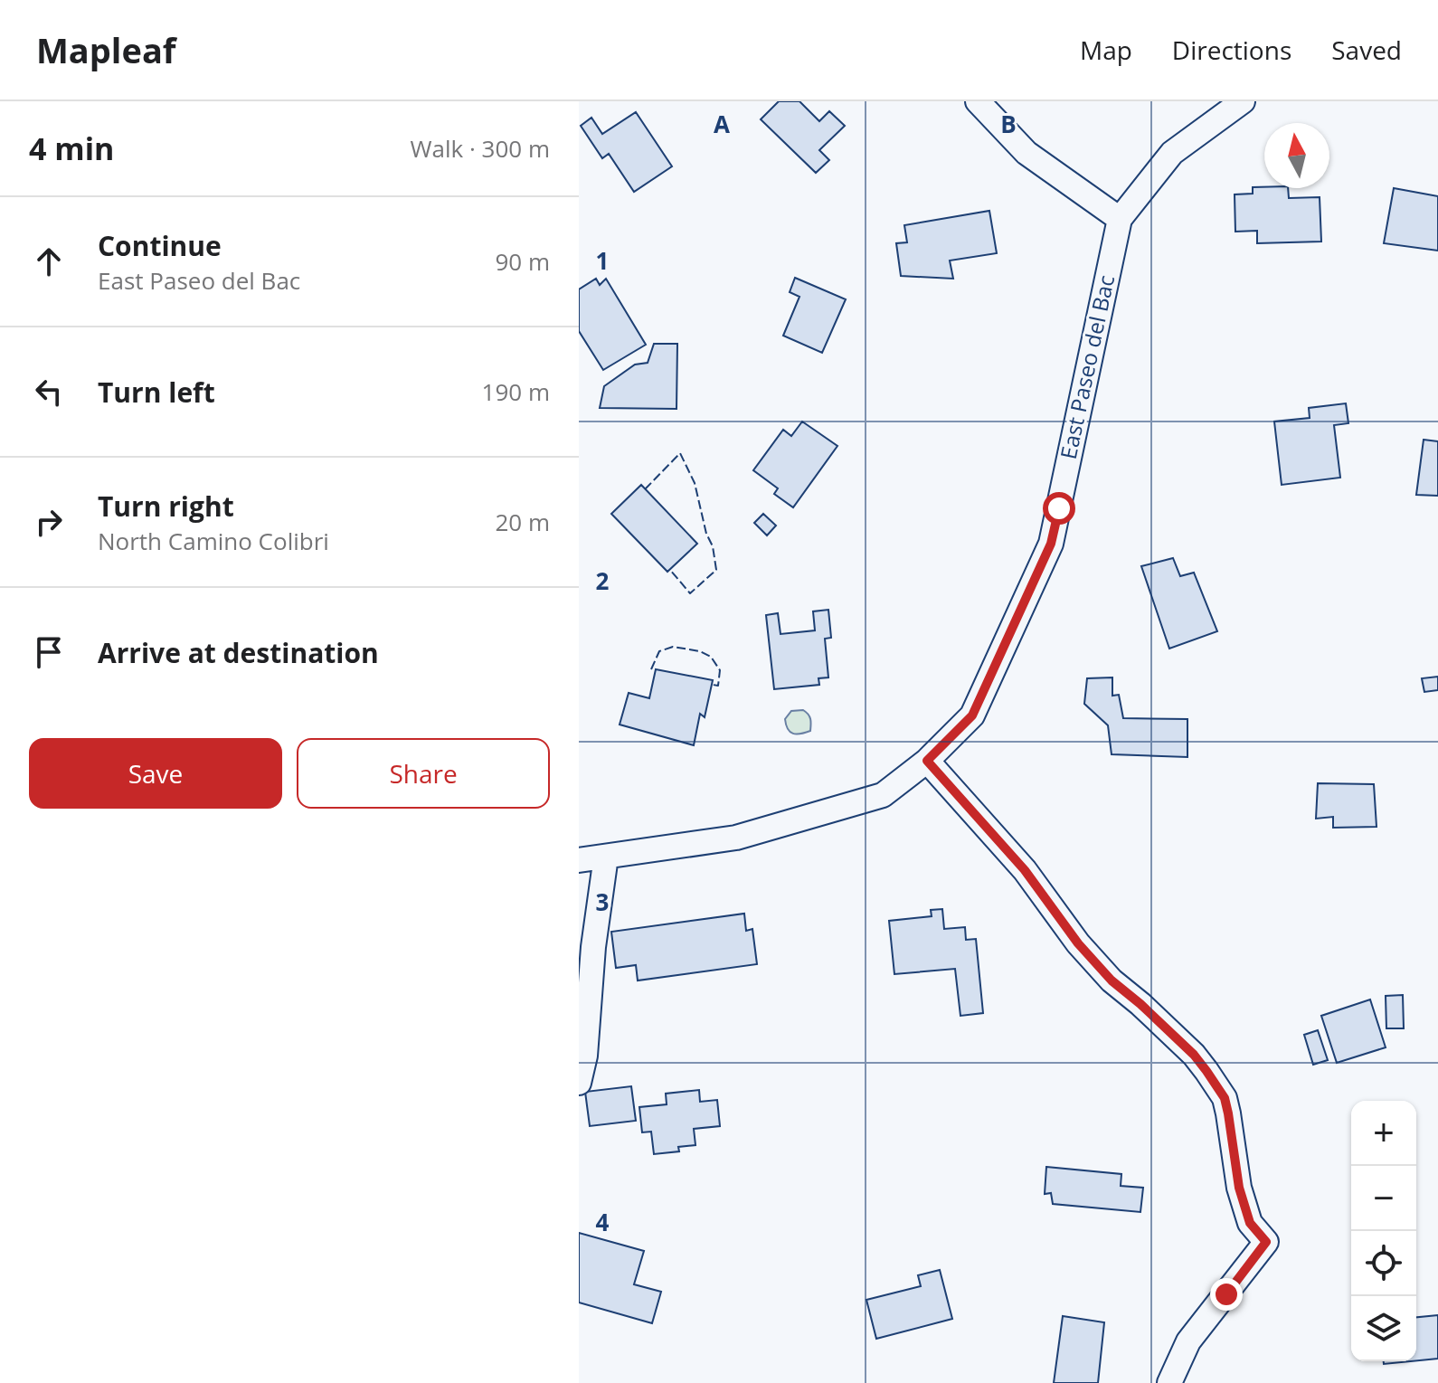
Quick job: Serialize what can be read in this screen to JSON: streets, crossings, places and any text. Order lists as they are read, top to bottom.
{
  "streets": {
    "street": ["East Paseo del Bac"]
  },
  "north": "top",
  "page": {
    "header": "Mapleaf",
    "nav": ["Map", "Directions", "Saved"],
    "heading": ["4 min", "Walk · 300 m"],
    "list": [
      ["Continue", "East Paseo del Bac", "90 m"],
      ["Turn left", "190 m"],
      ["Turn right", "North Camino Colibri", "20 m"],
      "Arrive at destination"
    ],
    "buttons": ["Save", "Share"],
    "map_buttons": ["+", "−"]
  },
  "grid": {
    "columns": ["A", "B"],
    "rows": [
      "1",
      "2",
      "3",
      "4"
    ]
  }
}
